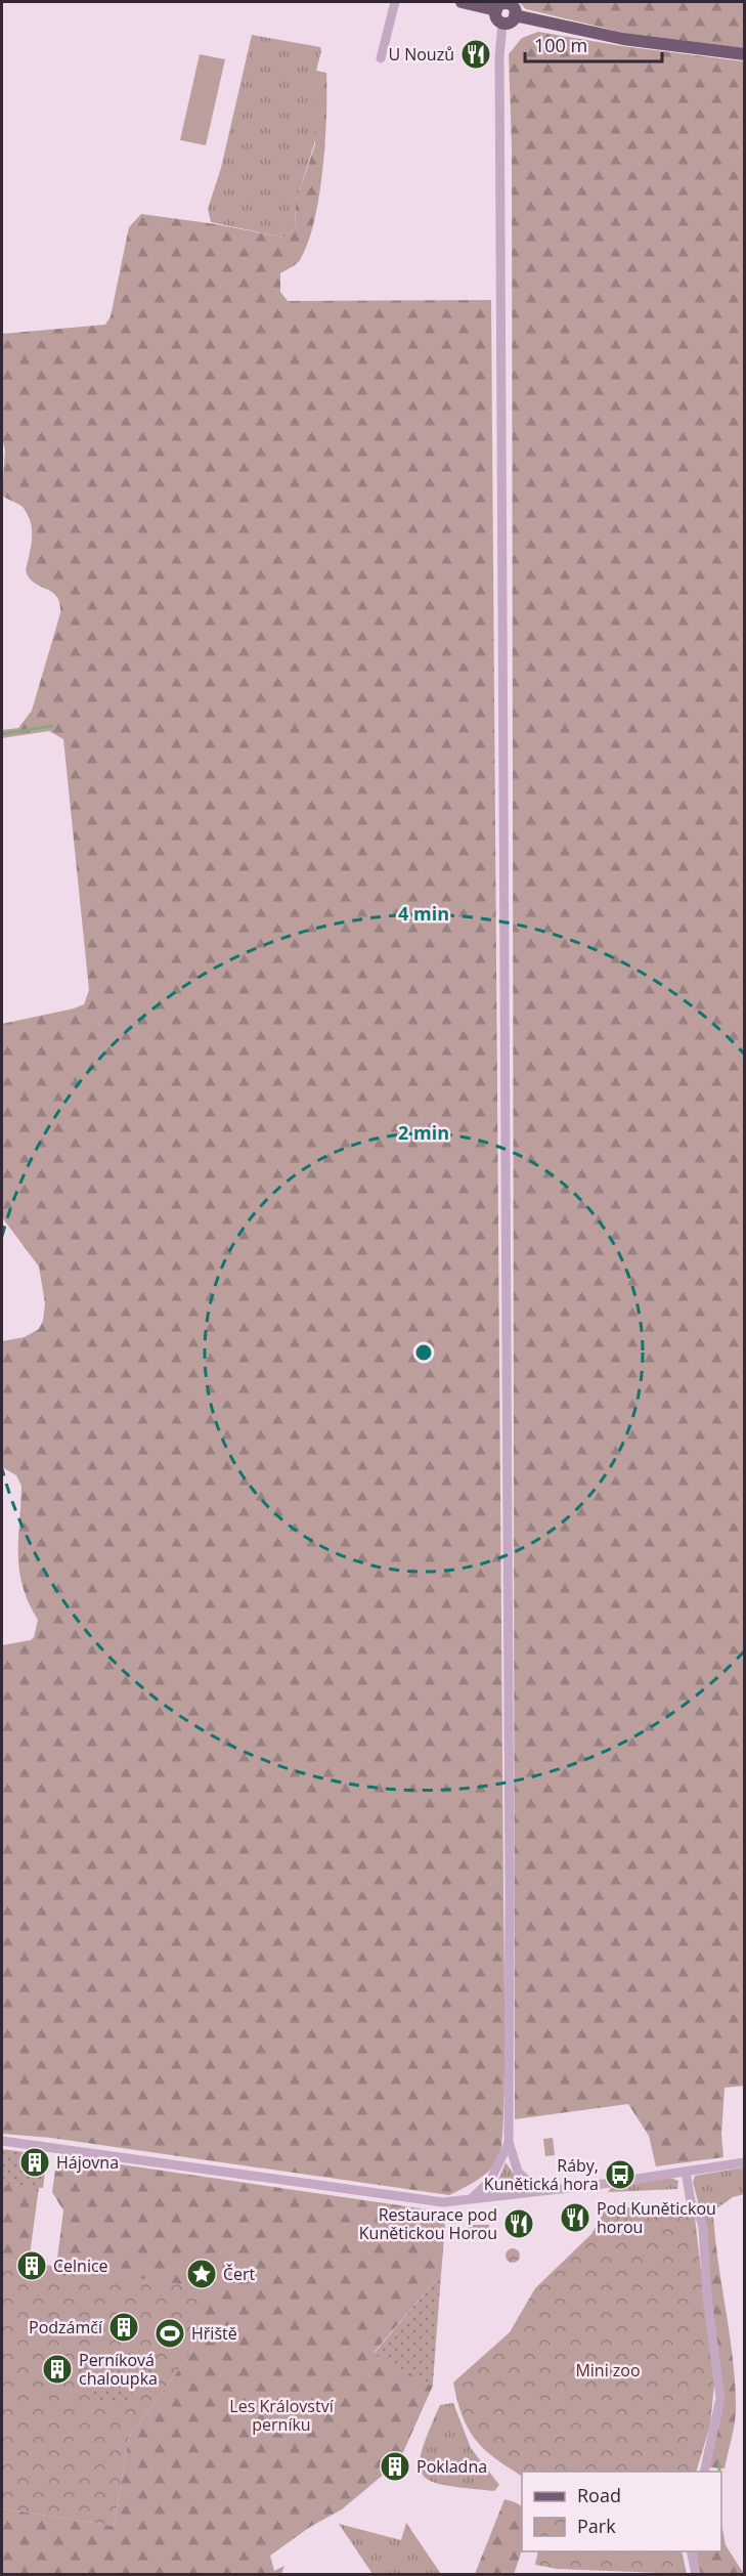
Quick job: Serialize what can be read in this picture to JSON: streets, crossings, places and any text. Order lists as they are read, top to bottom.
{
  "parks": ["Mini zoo", "Les Království perníku"],
  "places": {
    "restaurant": ["U Nouzů", "Pod Kunětickou horou", "Restaurace pod Kunětickou Horou"],
    "building": [
      "Hájovna",
      "Celnice",
      "Podzámčí",
      "Perníková chaloupka",
      "Pokladna"
    ],
    "bus stop": ["Ráby, Kunětická hora"],
    "place": ["Čert"],
    "sports": ["Hřiště"]
  },
  "legend": ["Road", "Park"],
  "scale_bar": "100 m",
  "rings": ["4 min", "2 min"]
}
